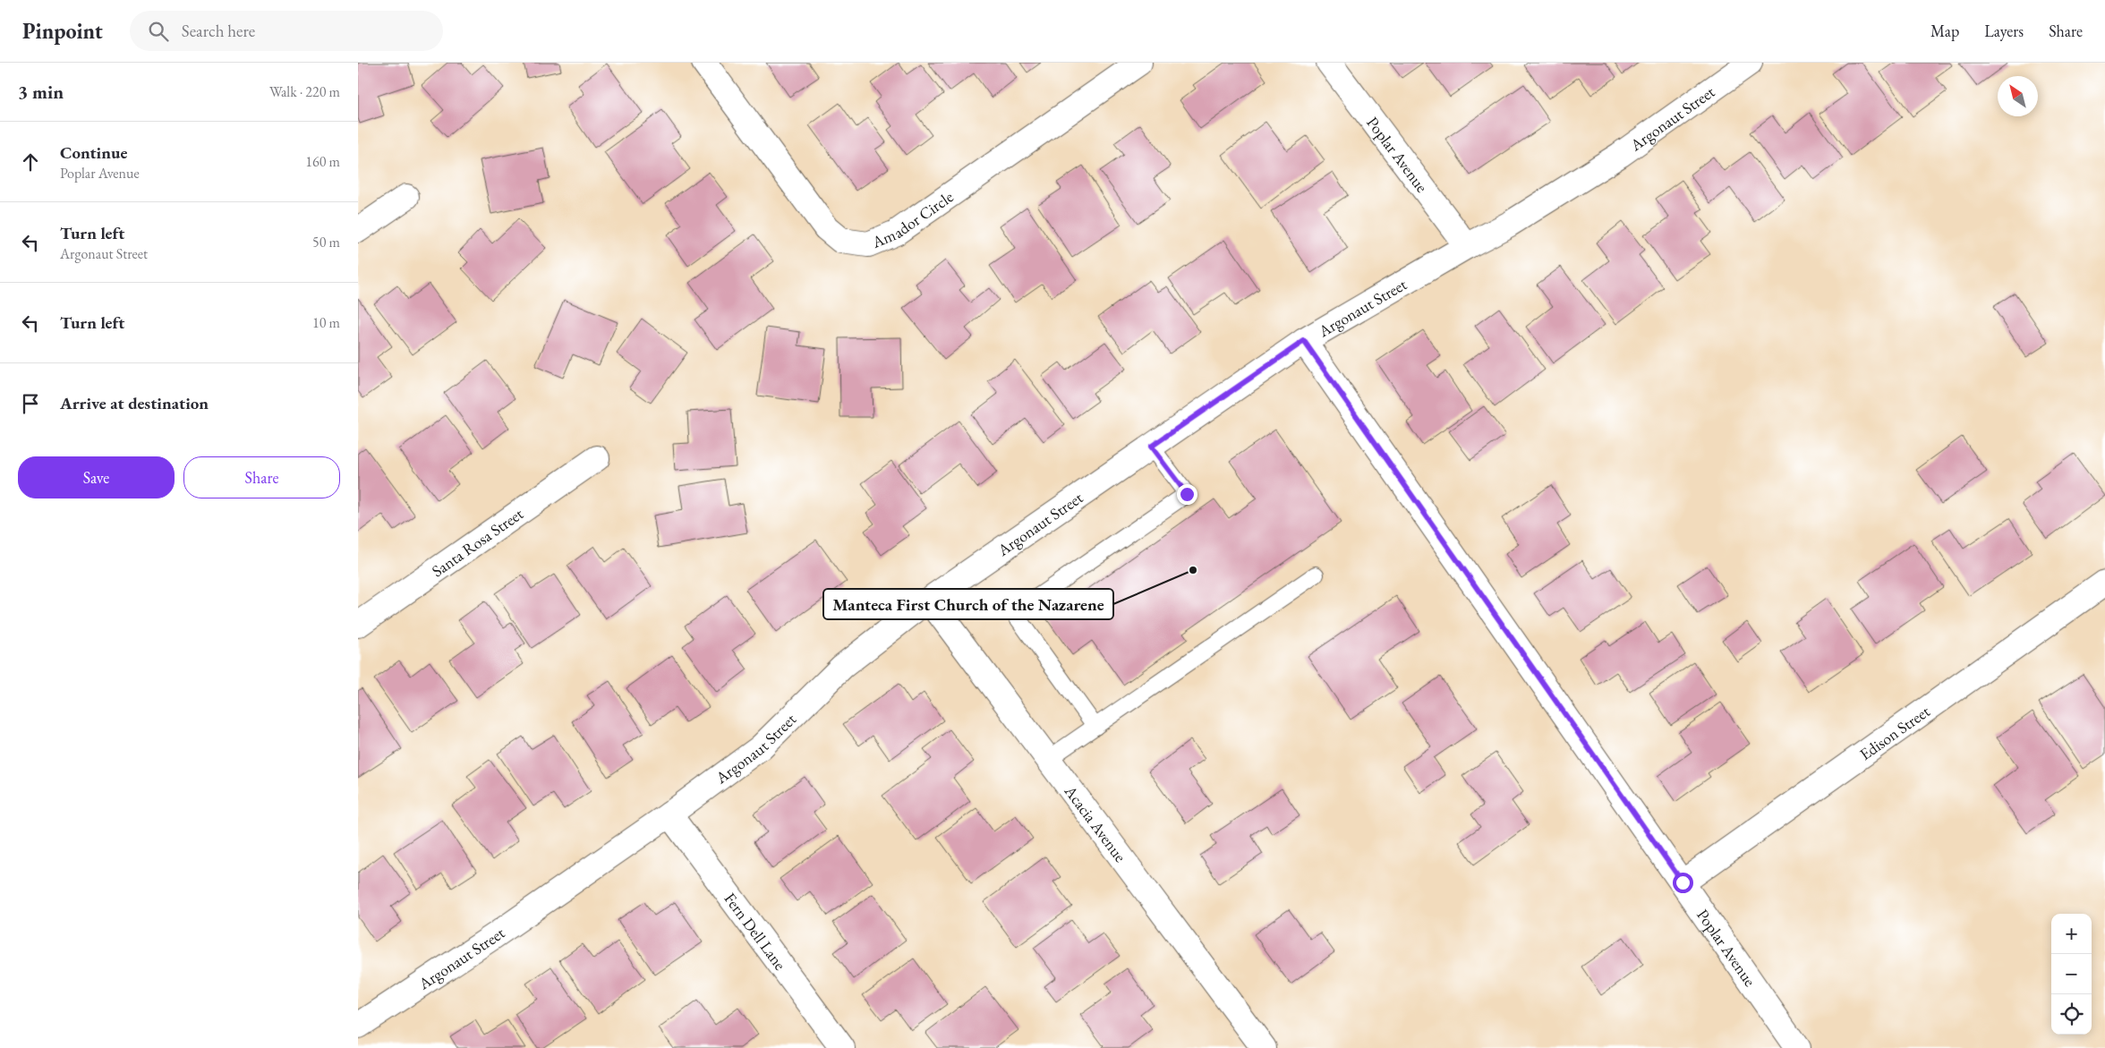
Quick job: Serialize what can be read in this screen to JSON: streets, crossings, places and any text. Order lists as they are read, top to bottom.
{
  "streets": {
    "street": [
      "Argonaut Street",
      "Poplar Avenue",
      "Amador Circle",
      "Santa Rosa Street",
      "Edison Street",
      "Acacia Avenue",
      "Fern Dell Lane"
    ]
  },
  "crossings": [
    ["Argonaut Street", "Poplar Avenue"],
    ["Argonaut Street", "Acacia Avenue"],
    ["Argonaut Street", "Fern Dell Lane"],
    ["Poplar Avenue", "Edison Street"]
  ],
  "places": ["Manteca First Church of the Nazarene"],
  "north": "top left",
  "page": {
    "header": "Pinpoint",
    "search": "Search here",
    "nav": ["Map", "Layers", "Share"],
    "heading": ["3 min", "Walk · 220 m"],
    "list": [
      ["Continue", "Poplar Avenue", "160 m"],
      ["Turn left", "Argonaut Street", "50 m"],
      ["Turn left", "10 m"],
      "Arrive at destination"
    ],
    "buttons": ["Save", "Share"],
    "map_buttons": ["+", "−"]
  }
}
